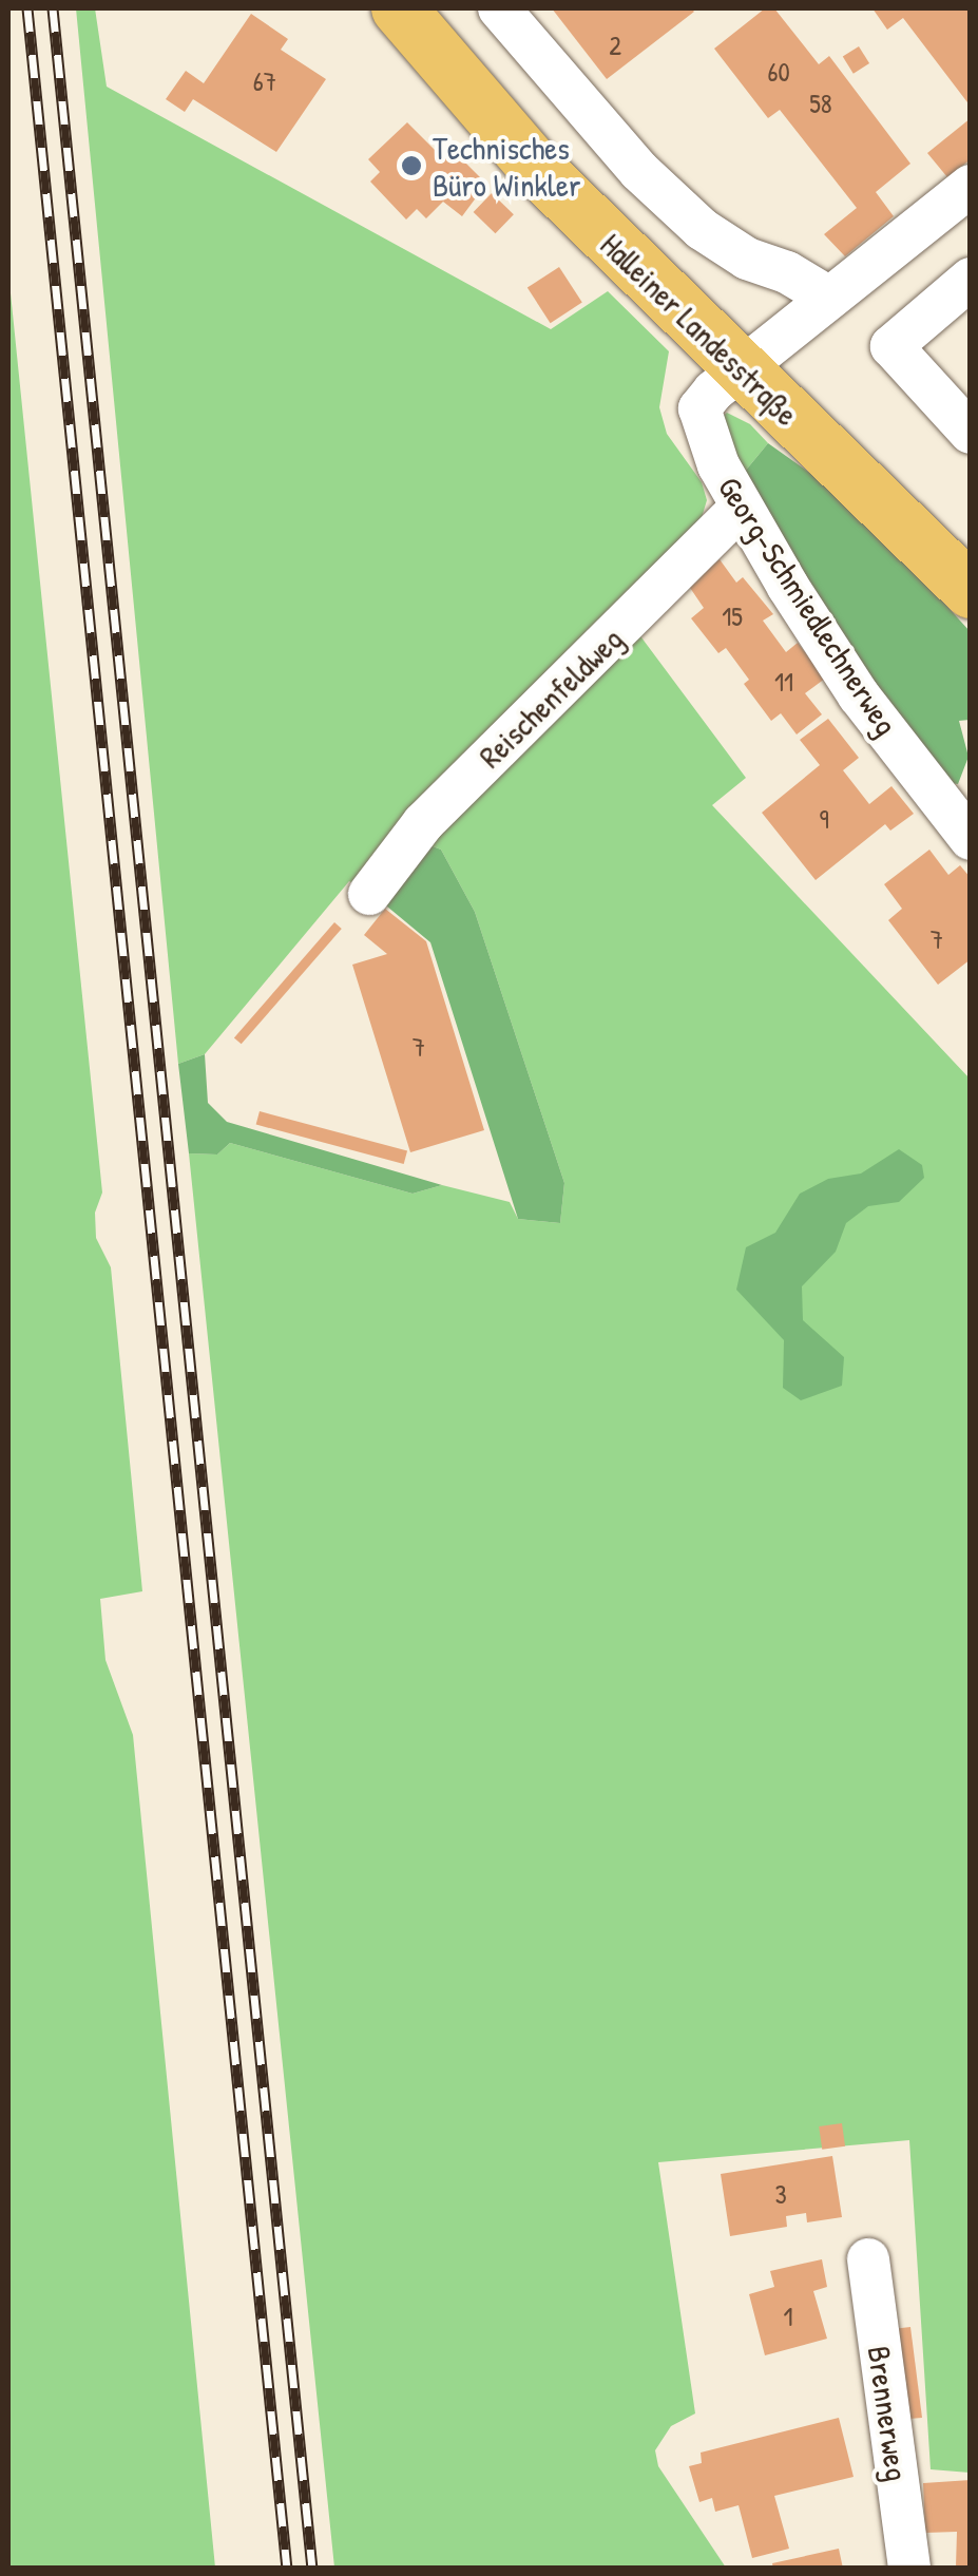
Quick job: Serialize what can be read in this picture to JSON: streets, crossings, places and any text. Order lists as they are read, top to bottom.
{
  "streets": {
    "main road": ["Halleiner Landesstraße"],
    "street": ["Georg-Schmiedlechnerweg", "Reischenfeldweg", "Brennerweg"]
  },
  "crossings": [
    ["Halleiner Landesstraße", "Georg-Schmiedlechnerweg"],
    ["Georg-Schmiedlechnerweg", "Reischenfeldweg"]
  ],
  "places": ["Technisches Büro Winkler"],
  "house_numbers": [
    "2",
    "60",
    "67",
    "58",
    "15",
    "11",
    "9",
    "7",
    "7",
    "3",
    "1"
  ]
}
